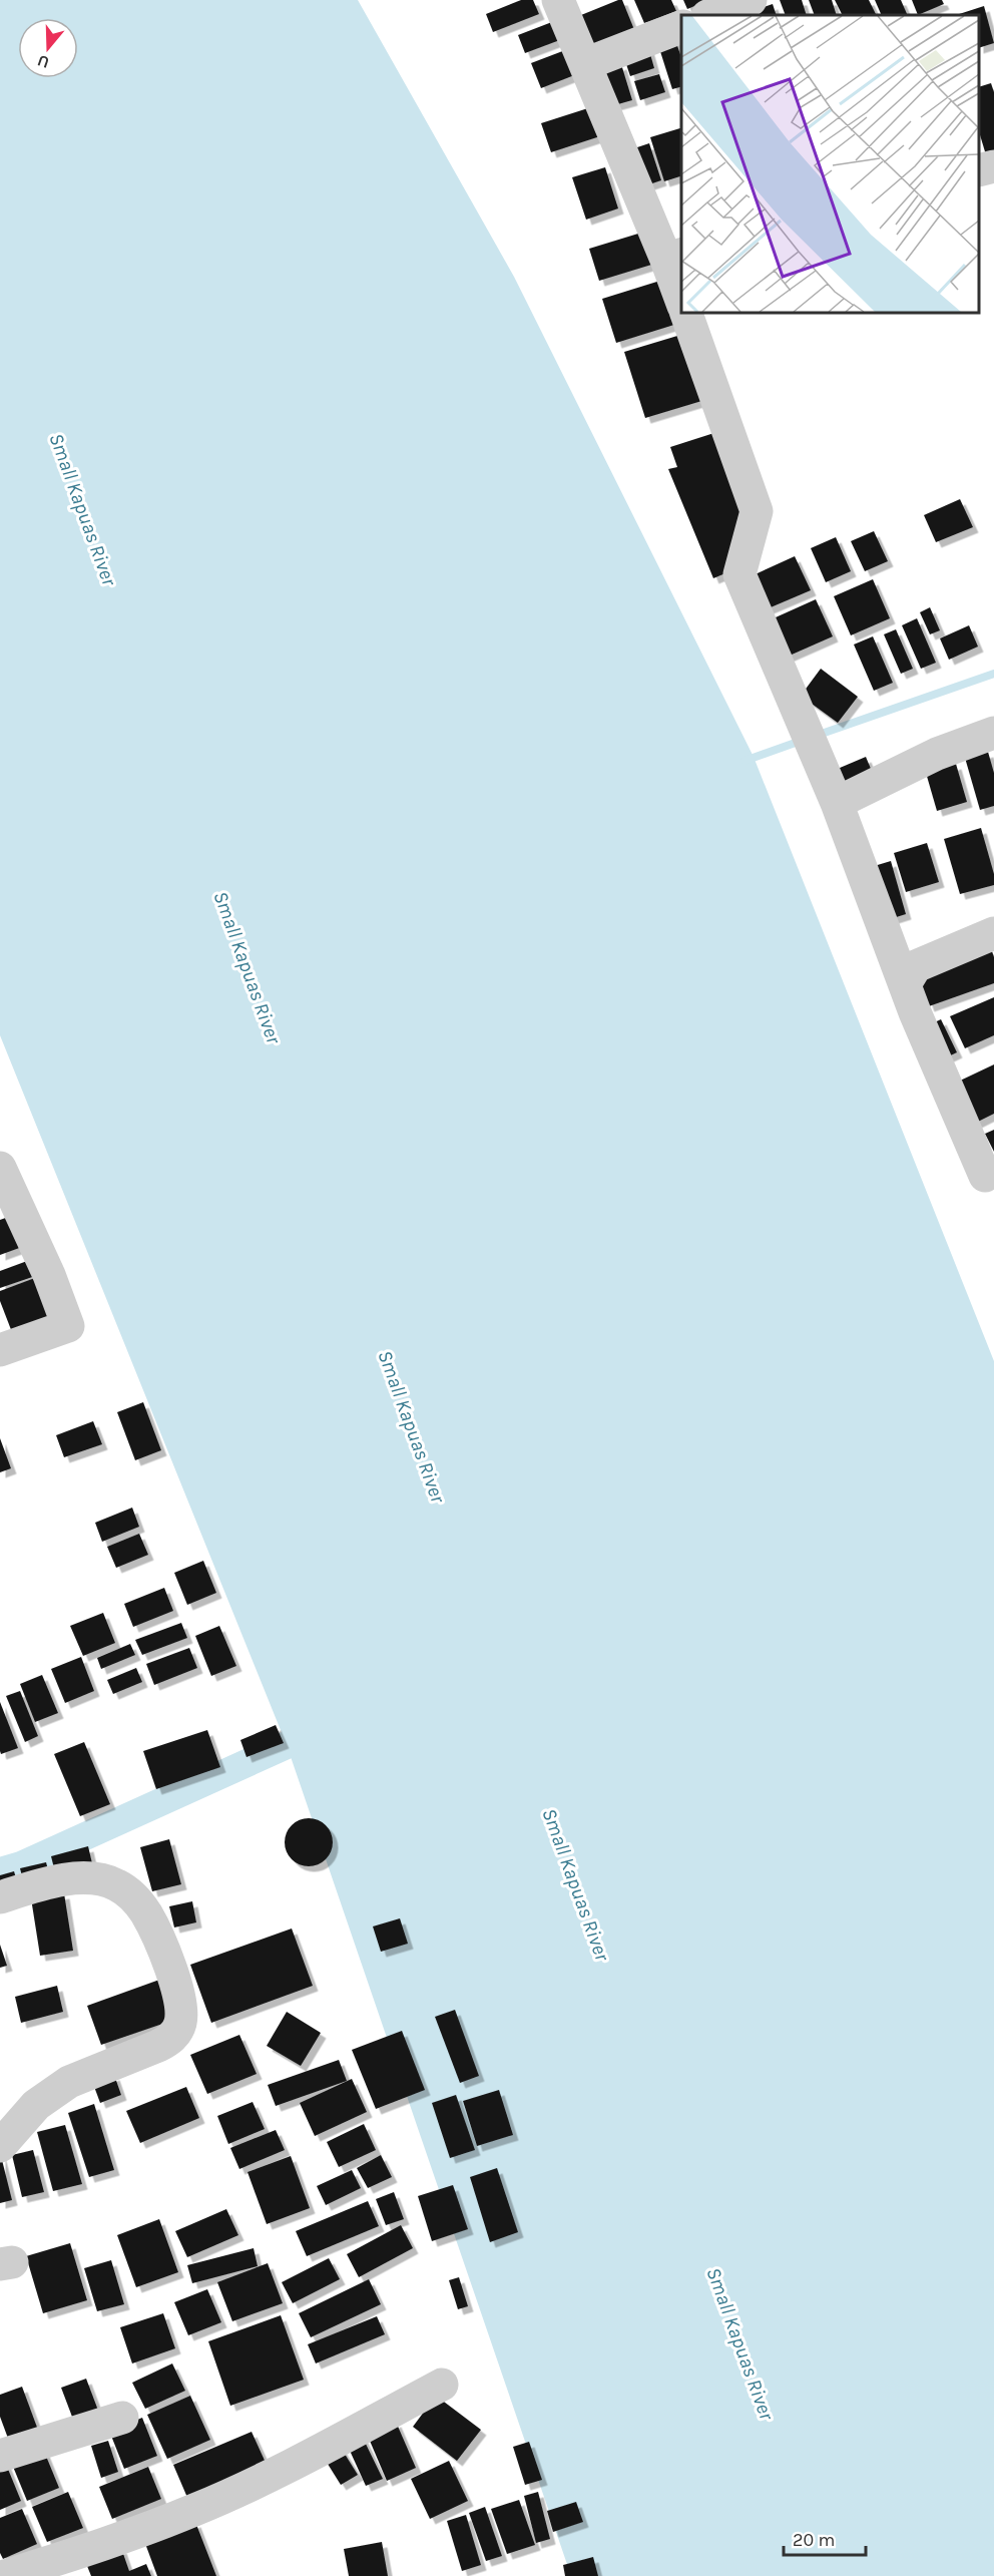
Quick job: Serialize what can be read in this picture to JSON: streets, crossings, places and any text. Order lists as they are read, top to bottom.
{
  "water": ["Small Kapuas River"],
  "scale_bar": "20 m",
  "north": "bottom"
}
